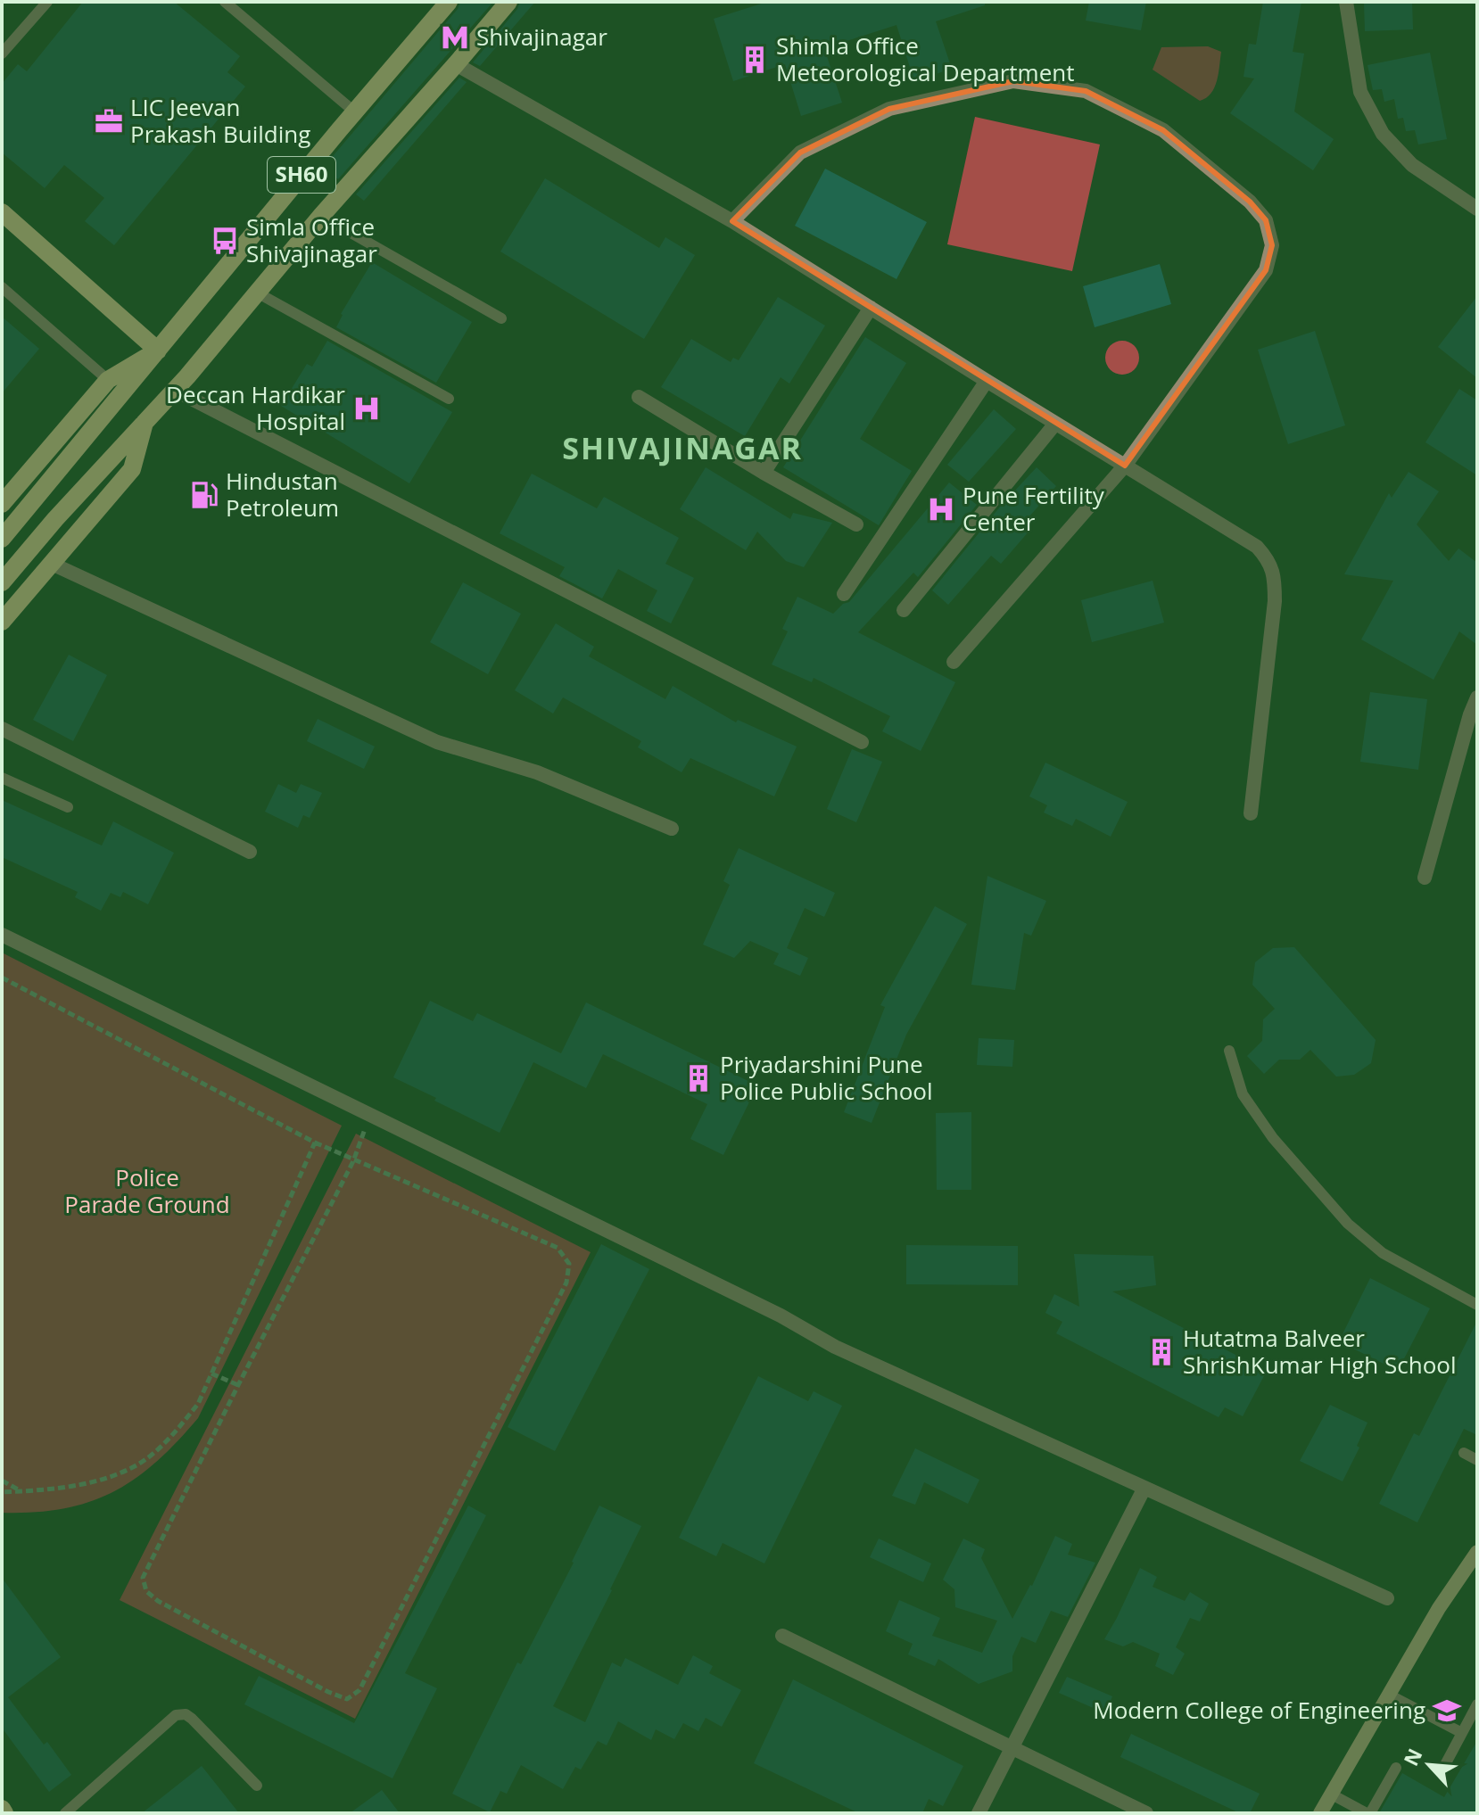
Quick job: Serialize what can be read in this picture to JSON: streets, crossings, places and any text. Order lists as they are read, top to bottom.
{
  "streets": {
    "main road": ["SH60"]
  },
  "districts": ["SHIVAJINAGAR"],
  "parks": ["Police Parade Ground"],
  "places": {
    "metro station": ["Shivajinagar"],
    "building": ["Shimla Office Meteorological Department", "Priyadarshini Pune Police Public School", "Hutatma Balveer ShrishKumar High School"],
    "office": ["LIC Jeevan Prakash Building"],
    "bus stop": ["Simla Office Shivajinagar"],
    "hospital": ["Deccan Hardikar Hospital", "Pune Fertility Center"],
    "fuel station": ["Hindustan Petroleum"],
    "school or university": ["Modern College of Engineering"]
  },
  "north": "top left"
}
